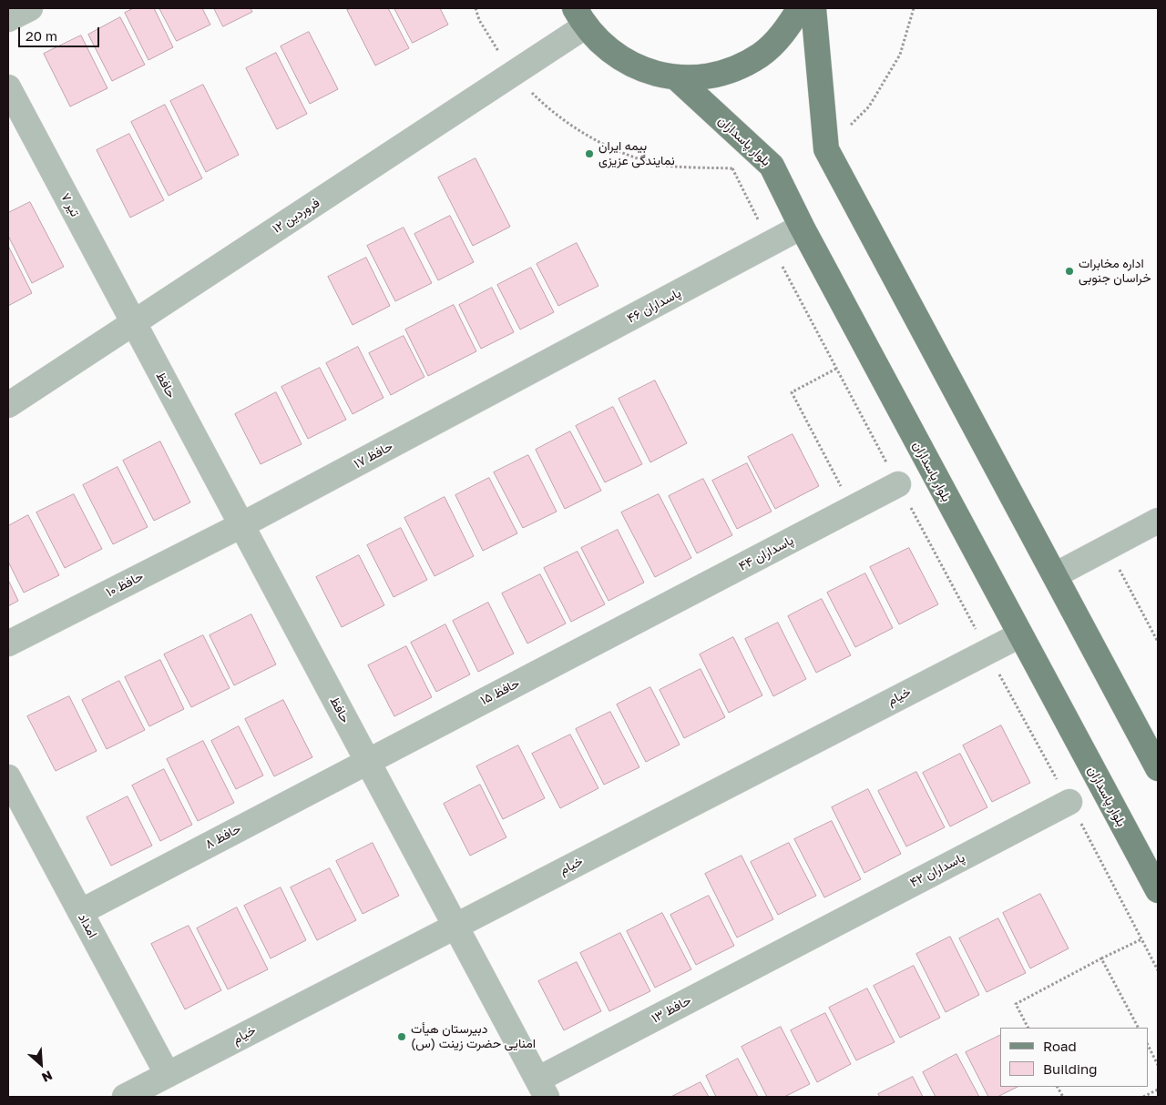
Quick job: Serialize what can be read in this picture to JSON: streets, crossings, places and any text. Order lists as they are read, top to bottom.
{
  "streets": {
    "main road": ["بلوار پاسداران"],
    "street": [
      "۷ تیر",
      "۱۲ فروردین",
      "پاسداران ۴۶",
      "حافظ",
      "حافظ ۱۷",
      "پاسداران ۴۴",
      "حافظ ۱۰",
      "حافظ ۱۵",
      "خیام",
      "حافظ ۸",
      "پاسداران ۴۲",
      "امداد",
      "حافظ ۱۳"
    ]
  },
  "crossings": [
    ["بلوار پاسداران", "پاسداران ۴۶"],
    ["بلوار پاسداران", "خیام"],
    ["۷ تیر", "۱۲ فروردین"],
    ["۷ تیر", "حافظ"],
    ["۱۲ فروردین", "حافظ"],
    ["پاسداران ۴۶", "حافظ ۱۷"],
    ["حافظ", "حافظ ۱۷"],
    ["حافظ", "حافظ ۱۰"],
    ["حافظ", "حافظ ۱۵"],
    ["حافظ", "خیام"],
    ["حافظ", "حافظ ۸"],
    ["حافظ", "حافظ ۱۳"],
    ["حافظ ۱۷", "حافظ ۱۰"],
    ["پاسداران ۴۴", "حافظ ۱۵"],
    ["حافظ ۱۵", "حافظ ۸"],
    ["خیام", "امداد"],
    ["حافظ ۸", "امداد"],
    ["پاسداران ۴۲", "حافظ ۱۳"]
  ],
  "places": ["بیمه ایران نمایندگی عزیزی", "اداره مخابرات خراسان جنوبی", "دبیرستان هیأت امنایی حضرت زینت (س)"],
  "legend": ["Road", "Building"],
  "scale_bar": "20 m",
  "north": "bottom right"
}
